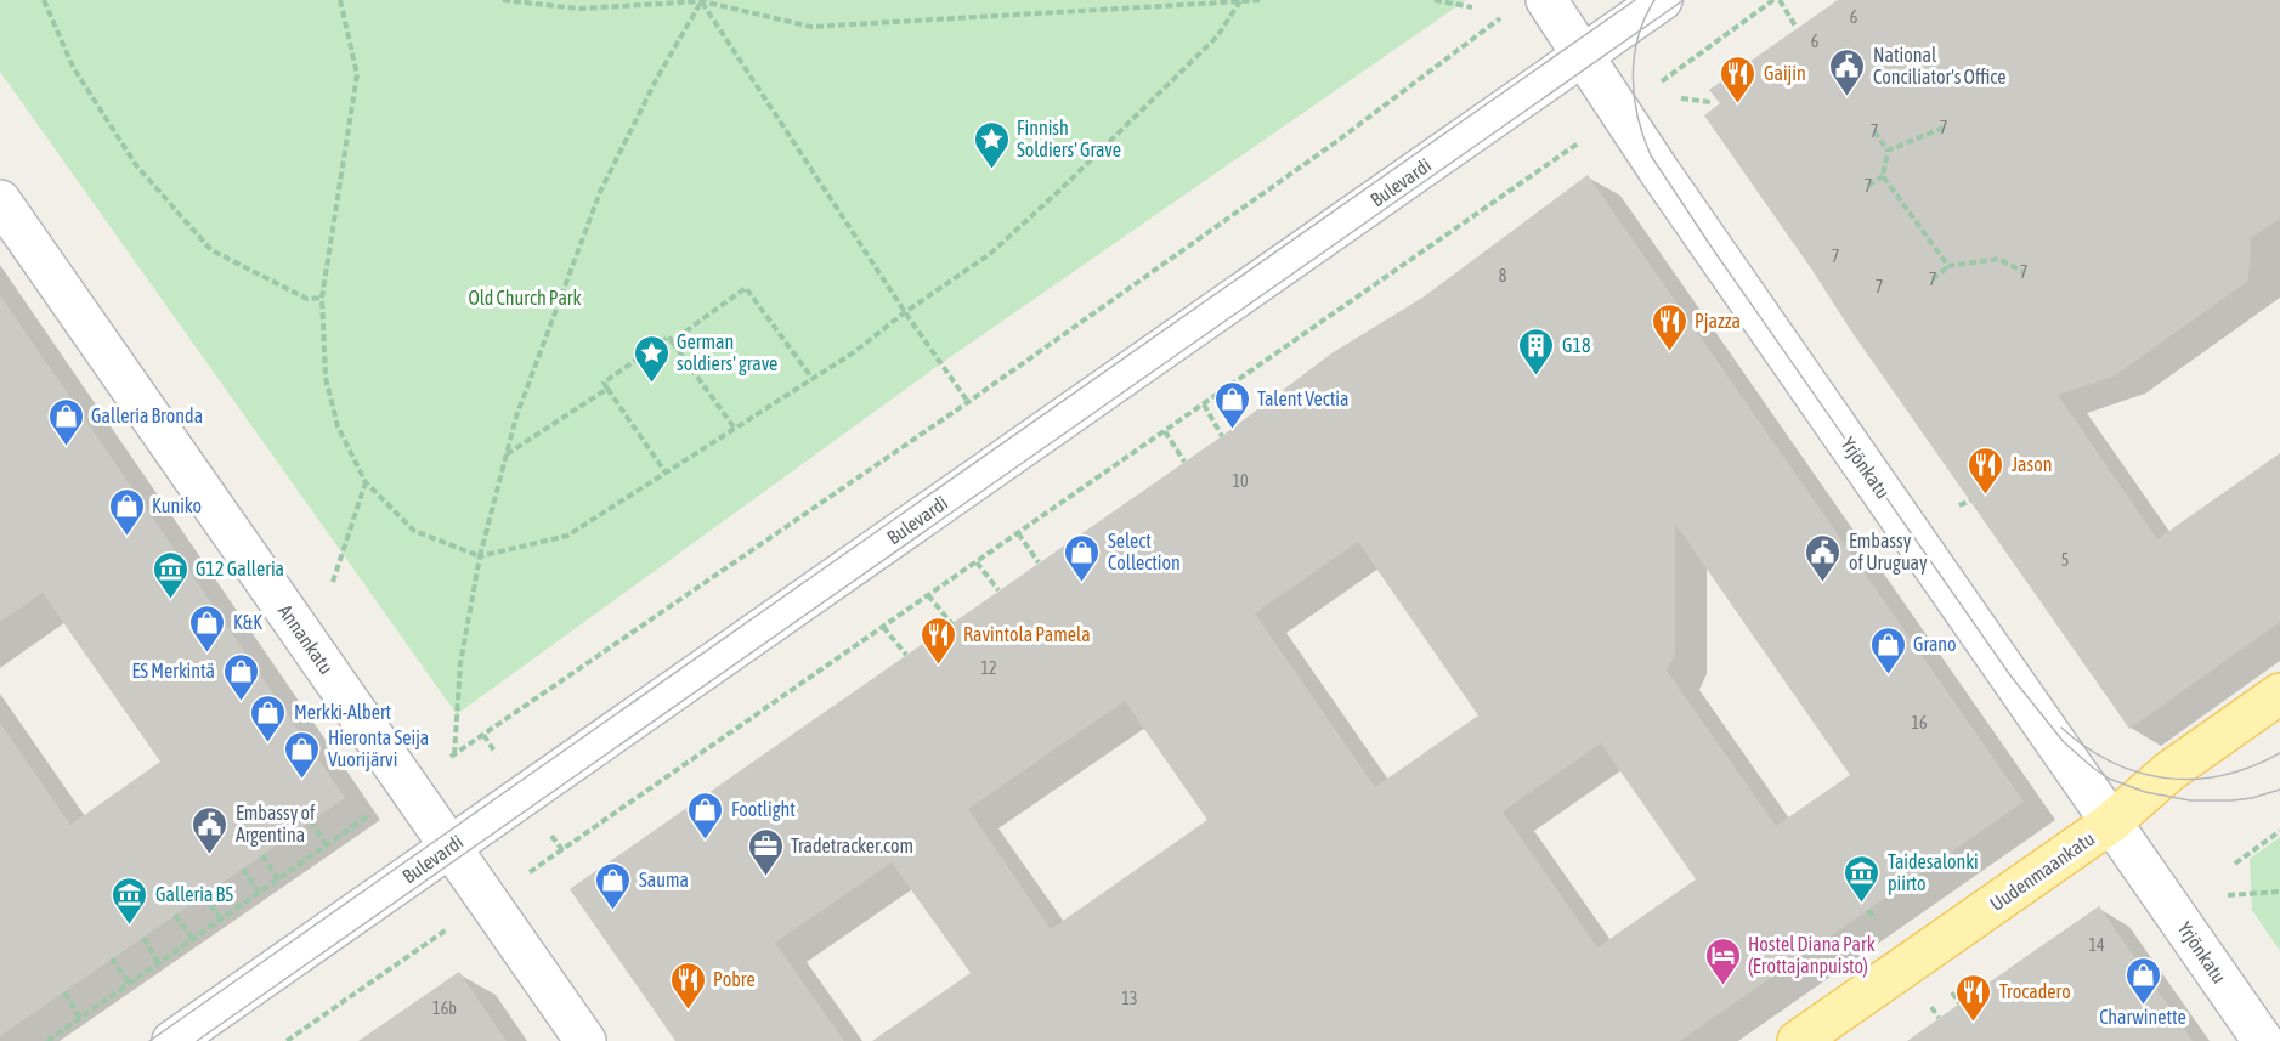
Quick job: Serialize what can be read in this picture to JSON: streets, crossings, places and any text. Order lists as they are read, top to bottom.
{
  "streets": {
    "main road": ["Uudenmaankatu"],
    "street": ["Bulevardi", "Yrjönkatu", "Annankatu"]
  },
  "crossings": [
    ["Bulevardi", "Yrjönkatu"],
    ["Bulevardi", "Annankatu"],
    ["Yrjönkatu", "Uudenmaankatu"]
  ],
  "parks": ["Old Church Park"],
  "places": {
    "public building": ["National Conciliator's Office", "Embassy of Uruguay", "Embassy of Argentina"],
    "restaurant": [
      "Gaijin",
      "Pjazza",
      "Jason",
      "Ravintola Pamela",
      "Pobre",
      "Trocadero"
    ],
    "place": ["Finnish Soldiers' Grave", "German soldiers' grave"],
    "building": ["G18"],
    "shop": [
      "Talent Vectia",
      "Galleria Bronda",
      "Kuniko",
      "Select Collection",
      "K&K",
      "Grano",
      "ES Merkintä",
      "Merkki-Albert",
      "Hieronta Seija Vuorijärvi",
      "Footlight",
      "Sauma",
      "Charwinette"
    ],
    "museum": ["G12 Galleria", "Taidesalonki piirto", "Galleria B5"],
    "office": ["Tradetracker.com"],
    "hotel": ["Hostel Diana Park (Erottajanpuisto)"]
  },
  "house_numbers": [
    "6",
    "6",
    "7",
    "7",
    "7",
    "7",
    "7",
    "8",
    "7",
    "7",
    "10",
    "5",
    "12",
    "16",
    "14",
    "13",
    "16b"
  ]
}
